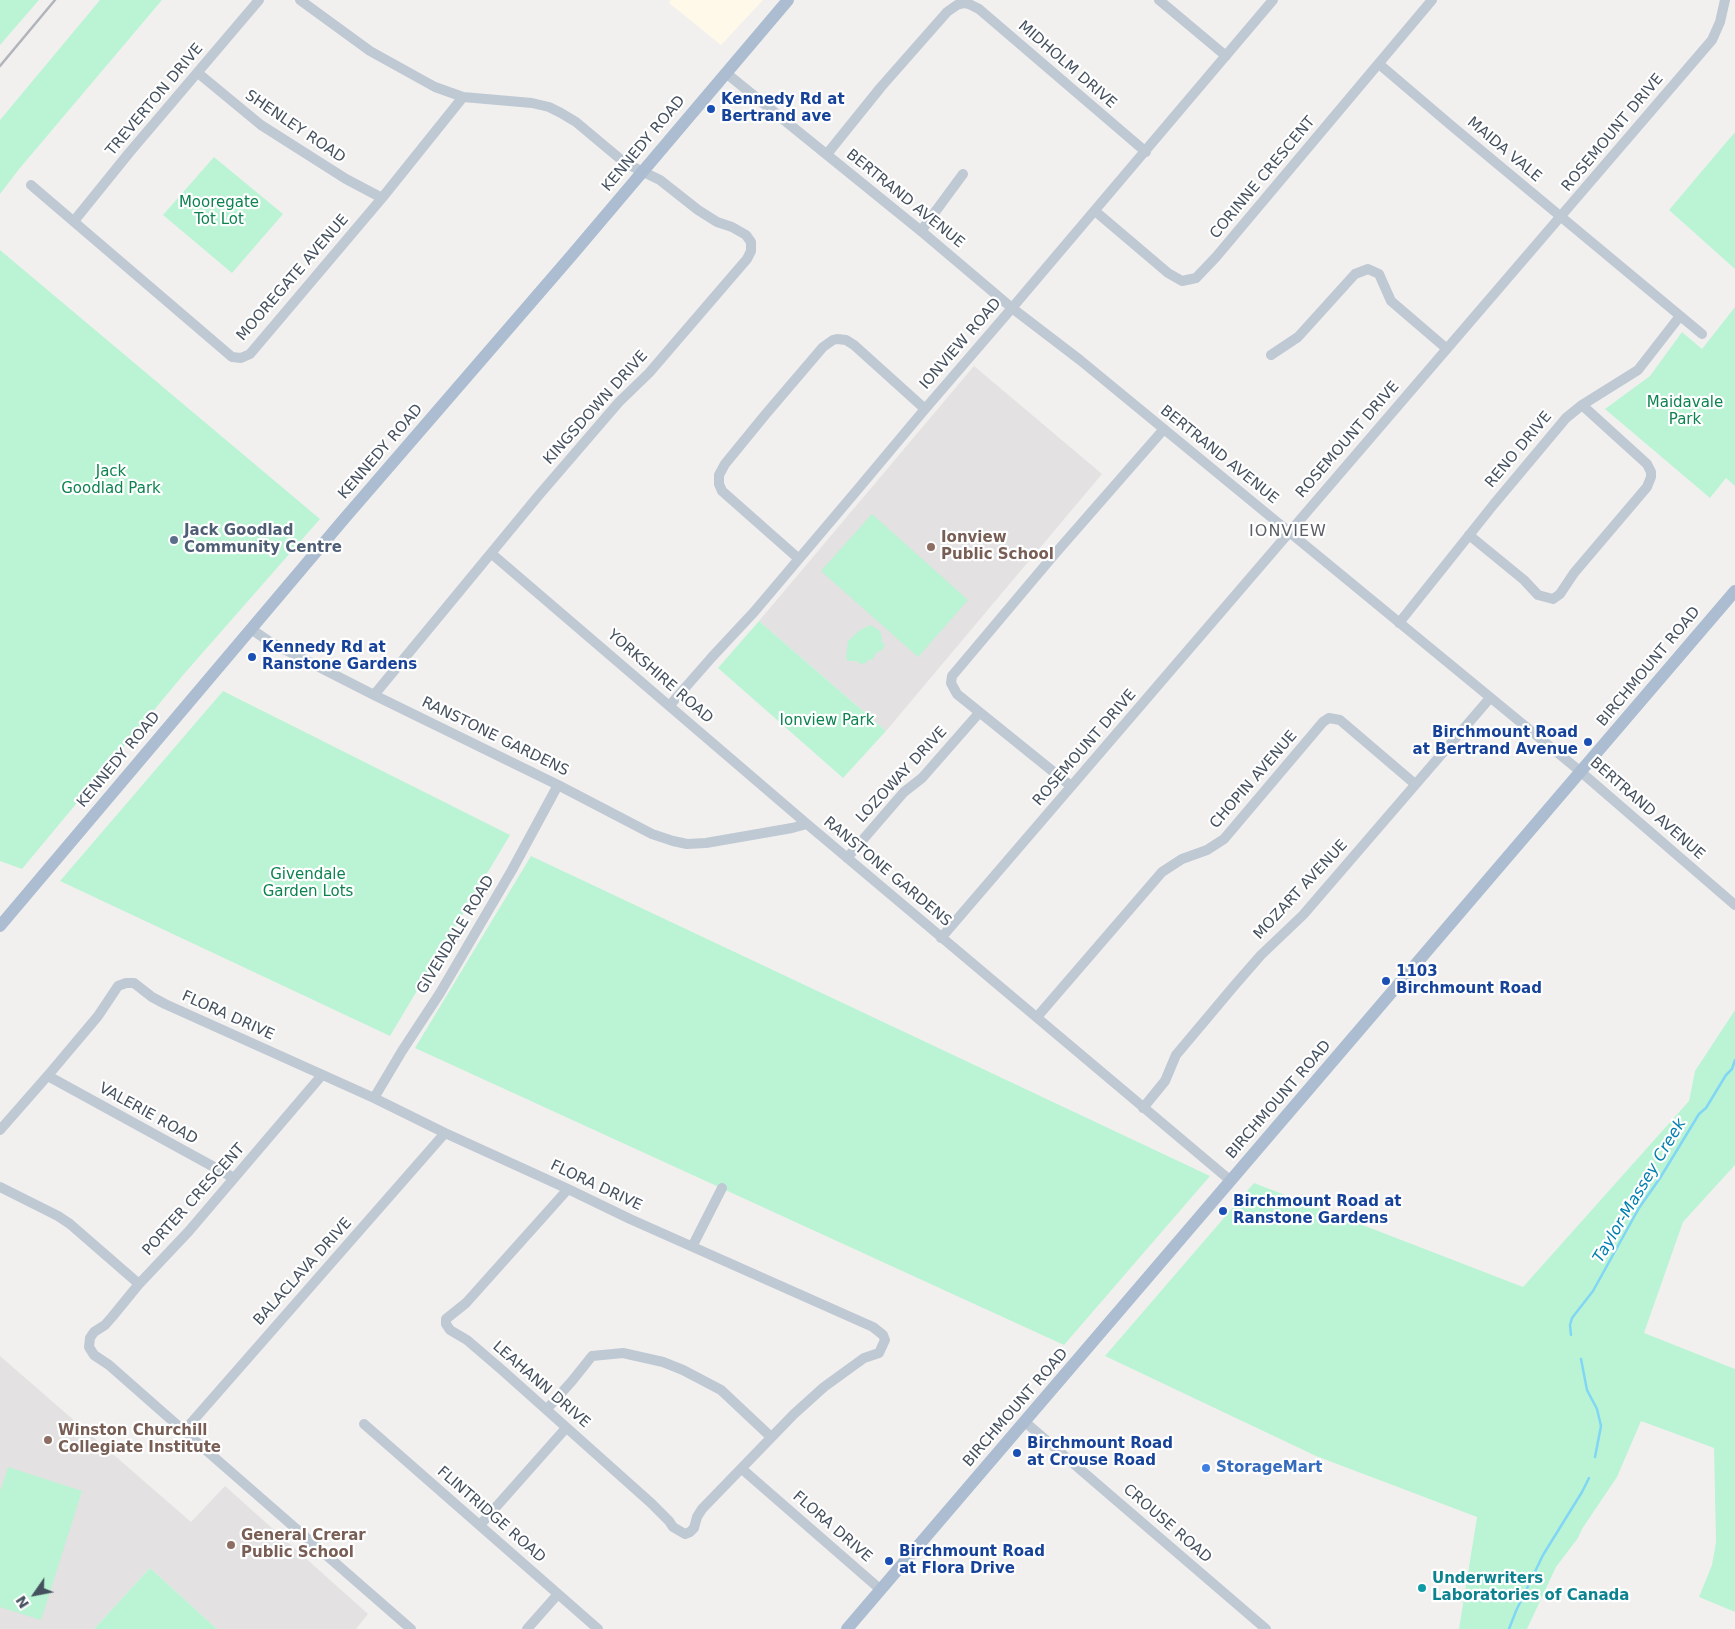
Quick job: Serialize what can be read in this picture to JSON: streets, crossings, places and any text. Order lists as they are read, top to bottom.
{
  "streets": {
    "main road": ["KENNEDY ROAD", "BIRCHMOUNT ROAD"],
    "street": [
      "MIDHOLM DRIVE",
      "TREVERTON DRIVE",
      "SHENLEY ROAD",
      "ROSEMOUNT DRIVE",
      "MAIDA VALE",
      "CORINNE CRESCENT",
      "BERTRAND AVENUE",
      "MOOREGATE AVENUE",
      "IONVIEW ROAD",
      "KINGSDOWN DRIVE",
      "RENO DRIVE",
      "YORKSHIRE ROAD",
      "RANSTONE GARDENS",
      "LOZOWAY DRIVE",
      "CHOPIN AVENUE",
      "MOZART AVENUE",
      "GIVENDALE ROAD",
      "FLORA DRIVE",
      "VALERIE ROAD",
      "PORTER CRESCENT",
      "BALACLAVA DRIVE",
      "LEAHANN DRIVE",
      "FLINTRIDGE ROAD",
      "CROUSE ROAD"
    ]
  },
  "crossings": [
    ["MIDHOLM DRIVE", "BERTRAND AVENUE"],
    ["MIDHOLM DRIVE", "IONVIEW ROAD"],
    ["TREVERTON DRIVE", "SHENLEY ROAD"],
    ["TREVERTON DRIVE", "MOOREGATE AVENUE"],
    ["SHENLEY ROAD", "MOOREGATE AVENUE"],
    ["ROSEMOUNT DRIVE", "MAIDA VALE"],
    ["ROSEMOUNT DRIVE", "BERTRAND AVENUE"],
    ["ROSEMOUNT DRIVE", "RANSTONE GARDENS"],
    ["KENNEDY ROAD", "BERTRAND AVENUE"],
    ["KENNEDY ROAD", "KINGSDOWN DRIVE"],
    ["KENNEDY ROAD", "RANSTONE GARDENS"],
    ["MAIDA VALE", "CORINNE CRESCENT"],
    ["MAIDA VALE", "RENO DRIVE"],
    ["CORINNE CRESCENT", "IONVIEW ROAD"],
    ["BERTRAND AVENUE", "IONVIEW ROAD"],
    ["BERTRAND AVENUE", "RENO DRIVE"],
    ["BERTRAND AVENUE", "BIRCHMOUNT ROAD"],
    ["BERTRAND AVENUE", "MOZART AVENUE"],
    ["IONVIEW ROAD", "YORKSHIRE ROAD"],
    ["KINGSDOWN DRIVE", "YORKSHIRE ROAD"],
    ["KINGSDOWN DRIVE", "RANSTONE GARDENS"],
    ["BIRCHMOUNT ROAD", "RANSTONE GARDENS"],
    ["BIRCHMOUNT ROAD", "FLORA DRIVE"],
    ["BIRCHMOUNT ROAD", "CROUSE ROAD"],
    ["YORKSHIRE ROAD", "RANSTONE GARDENS"],
    ["RANSTONE GARDENS", "LOZOWAY DRIVE"],
    ["RANSTONE GARDENS", "CHOPIN AVENUE"],
    ["RANSTONE GARDENS", "MOZART AVENUE"],
    ["RANSTONE GARDENS", "GIVENDALE ROAD"],
    ["CHOPIN AVENUE", "MOZART AVENUE"],
    ["GIVENDALE ROAD", "FLORA DRIVE"],
    ["FLORA DRIVE", "VALERIE ROAD"],
    ["FLORA DRIVE", "PORTER CRESCENT"],
    ["FLORA DRIVE", "BALACLAVA DRIVE"],
    ["FLORA DRIVE", "LEAHANN DRIVE"],
    ["VALERIE ROAD", "PORTER CRESCENT"],
    ["PORTER CRESCENT", "BALACLAVA DRIVE"]
  ],
  "districts": ["IONVIEW"],
  "water": ["Taylor-Massey Creek"],
  "parks": [
    "Mooregate Tot Lot",
    "Maidavale Park",
    "Jack Goodlad Park",
    "Ionview Park",
    "Givendale Garden Lots"
  ],
  "places": [
    "Kennedy Rd at Bertrand ave",
    "Jack Goodlad Community Centre",
    "Ionview Public School",
    "Kennedy Rd at Ranstone Gardens",
    "Birchmount Road at Bertrand Avenue",
    "1103 Birchmount Road",
    "Birchmount Road at Ranstone Gardens",
    "Winston Churchill Collegiate Institute",
    "Birchmount Road at Crouse Road",
    "StorageMart",
    "General Crerar Public School",
    "Birchmount Road at Flora Drive",
    "Underwriters Laboratories of Canada"
  ],
  "north": "bottom left"
}
